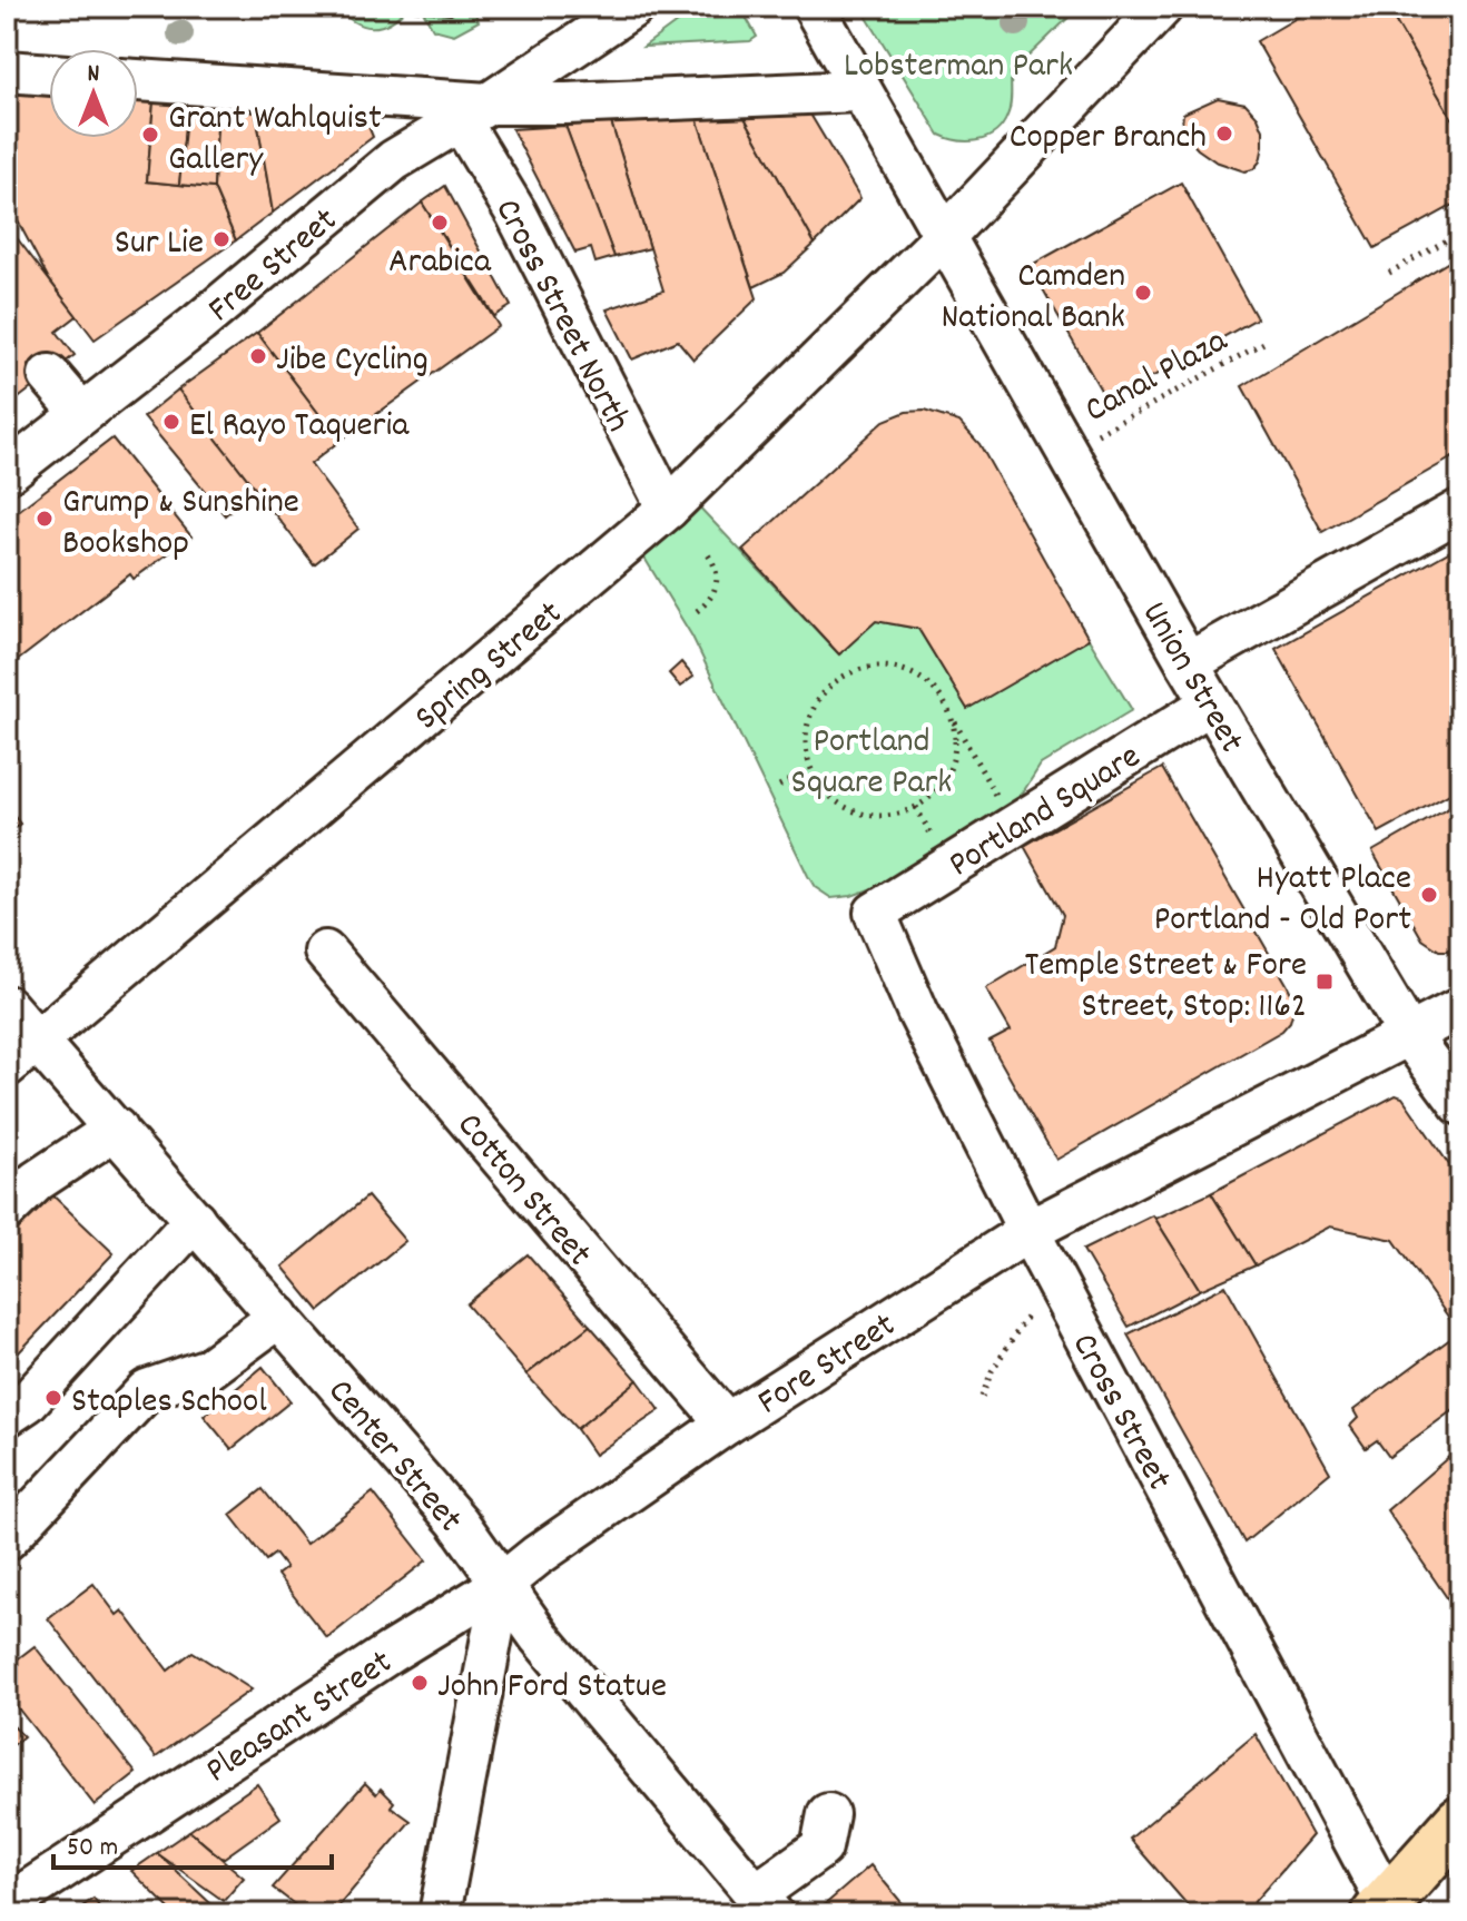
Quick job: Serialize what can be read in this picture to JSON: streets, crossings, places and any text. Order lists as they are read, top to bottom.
{
  "streets": {
    "street": [
      "Free Street",
      "Cross Street North",
      "Spring Street",
      "Union Street",
      "Portland Square",
      "Cotton Street",
      "Fore Street",
      "Cross Street",
      "Center Street",
      "Pleasant Street"
    ],
    "path": ["Canal Plaza"]
  },
  "crossings": [
    ["Free Street", "Cross Street North"],
    ["Cross Street North", "Spring Street"],
    ["Canal Plaza", "Union Street"],
    ["Spring Street", "Union Street"],
    ["Spring Street", "Center Street"],
    ["Union Street", "Portland Square"],
    ["Union Street", "Fore Street"],
    ["Portland Square", "Cross Street"],
    ["Cotton Street", "Fore Street"],
    ["Fore Street", "Cross Street"],
    ["Fore Street", "Center Street"],
    ["Fore Street", "Pleasant Street"],
    ["Center Street", "Pleasant Street"]
  ],
  "parks": ["Lobsterman Park", "Portland Square Park"],
  "places": {
    "other": [
      "Copper Branch",
      "Grant Wahlquist Gallery",
      "Arabica",
      "Sur Lie",
      "Camden National Bank",
      "Jibe Cycling",
      "El Rayo Taqueria",
      "Grump & Sunshine Bookshop",
      "Hyatt Place Portland - Old Port",
      "Staples School",
      "John Ford Statue"
    ],
    "transit": ["Temple Street & Fore Street, Stop: 1162"]
  },
  "scale_bar": "50 m",
  "north": "top"
}
